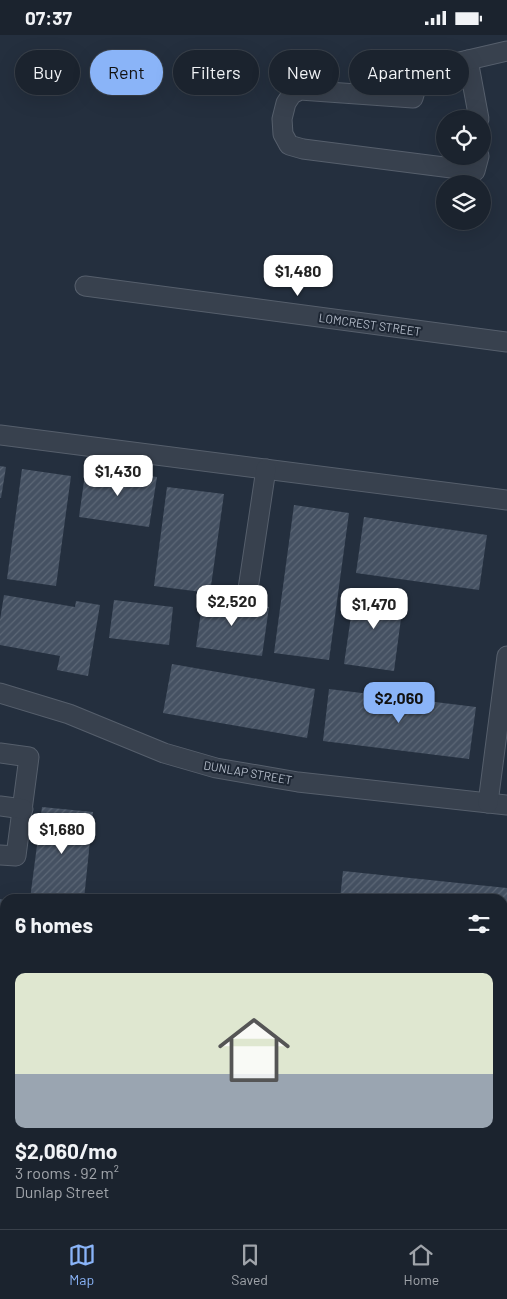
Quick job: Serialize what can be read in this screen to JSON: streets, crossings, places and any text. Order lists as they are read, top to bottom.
{
  "streets": {
    "street": ["LOMCREST STREET", "DUNLAP STREET"]
  },
  "page": {
    "status": "07:37",
    "chip": [
      "Buy",
      "Rent",
      "Filters",
      "New",
      "Apartment"
    ],
    "price": [
      "$1,480",
      "$1,430",
      "$2,520",
      "$1,470",
      "$2,060",
      "$1,680"
    ],
    "heading": "6 homes",
    "list": [
      {
        "name": "$2,060/mo",
        "note": "3 rooms · 92 m² · Dunlap Street"
      }
    ],
    "tabs": ["Map", "Saved", "Home"]
  }
}
